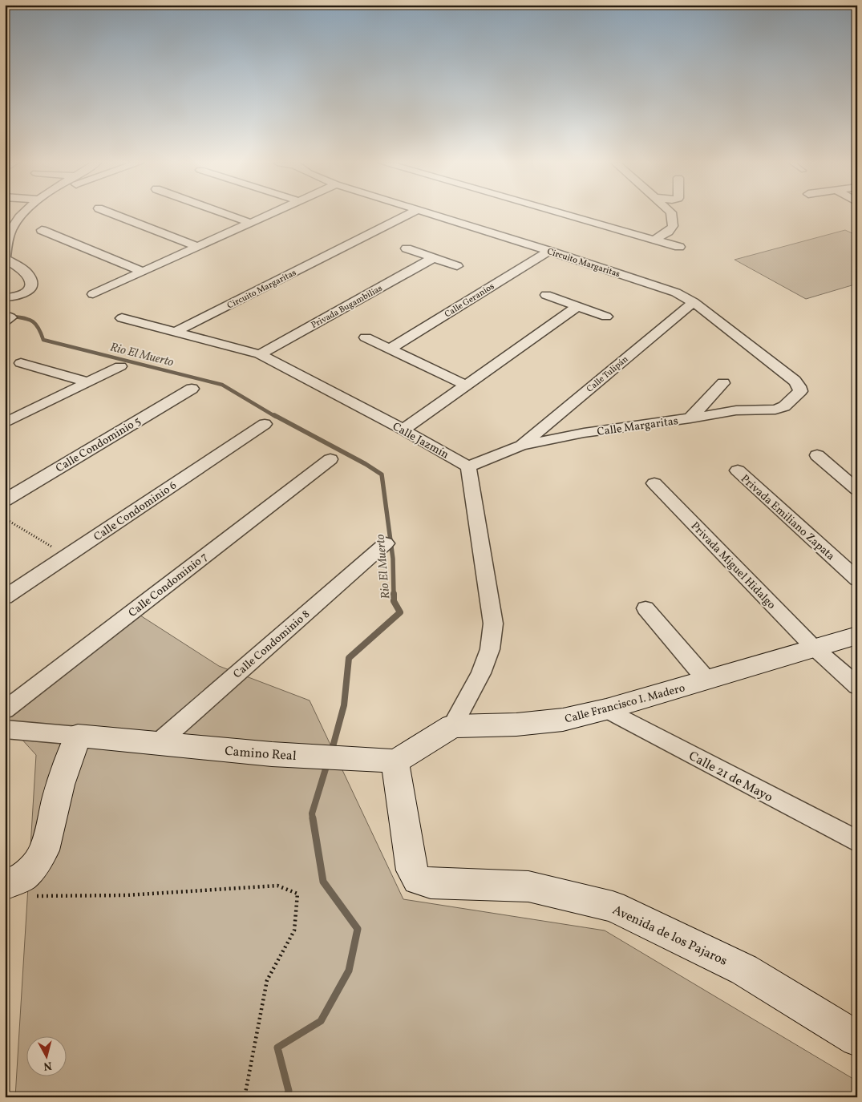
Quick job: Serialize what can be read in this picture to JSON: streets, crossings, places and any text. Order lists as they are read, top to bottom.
{
  "streets": {
    "main road": ["Calle Francisco I. Madero", "Camino Real", "Avenida de los Pajaros"],
    "street": [
      "Circuito Margaritas",
      "Calle Geranios",
      "Privada Bugambilias",
      "Calle Tulipán",
      "Calle Margaritas",
      "Calle Jazmín",
      "Calle Condominio 5",
      "Calle Condominio 6",
      "Privada Emiliano Zapata",
      "Privada Miguel Hidalgo",
      "Calle Condominio 7",
      "Calle Condominio 8",
      "Calle 21 de Mayo"
    ]
  },
  "crossings": [
    ["Circuito Margaritas", "Calle Geranios"],
    ["Circuito Margaritas", "Calle Tulipán"],
    ["Circuito Margaritas", "Calle Margaritas"],
    ["Circuito Margaritas", "Calle Jazmín"],
    ["Privada Bugambilias", "Calle Jazmín"],
    ["Calle Tulipán", "Calle Margaritas"],
    ["Calle Margaritas", "Calle Jazmín"],
    ["Privada Miguel Hidalgo", "Calle Francisco I. Madero"],
    ["Calle Condominio 8", "Camino Real"],
    ["Calle Francisco I. Madero", "Calle 21 de Mayo"],
    ["Camino Real", "Avenida de los Pajaros"]
  ],
  "water": ["Rio El Muerto"],
  "north": "bottom"
}
